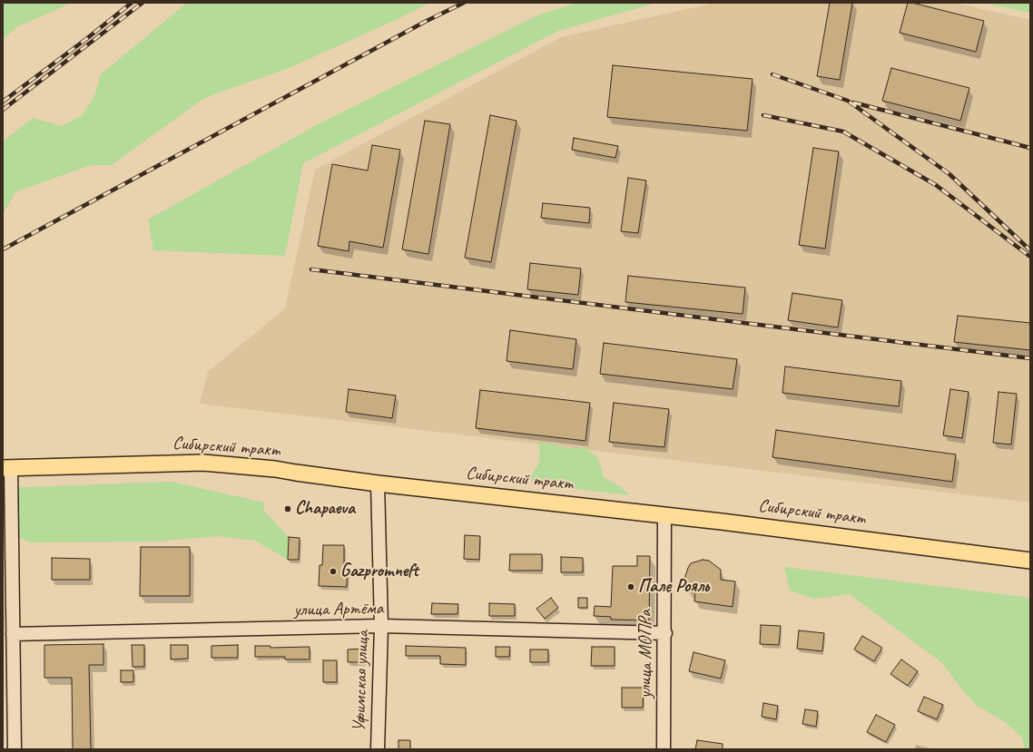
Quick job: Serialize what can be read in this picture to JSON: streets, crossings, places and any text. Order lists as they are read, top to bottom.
{
  "streets": {
    "main road": ["Сибирский тракт"],
    "street": ["улица Артёма", "улица МОПРа", "Уфимская улица"]
  },
  "crossings": [
    ["Сибирский тракт", "улица МОПРа"],
    ["Сибирский тракт", "Уфимская улица"],
    ["улица Артёма", "улица МОПРа"],
    ["улица Артёма", "Уфимская улица"]
  ],
  "places": ["Chapaeva", "Gazpromneft", "Пале Рояль"]
}
